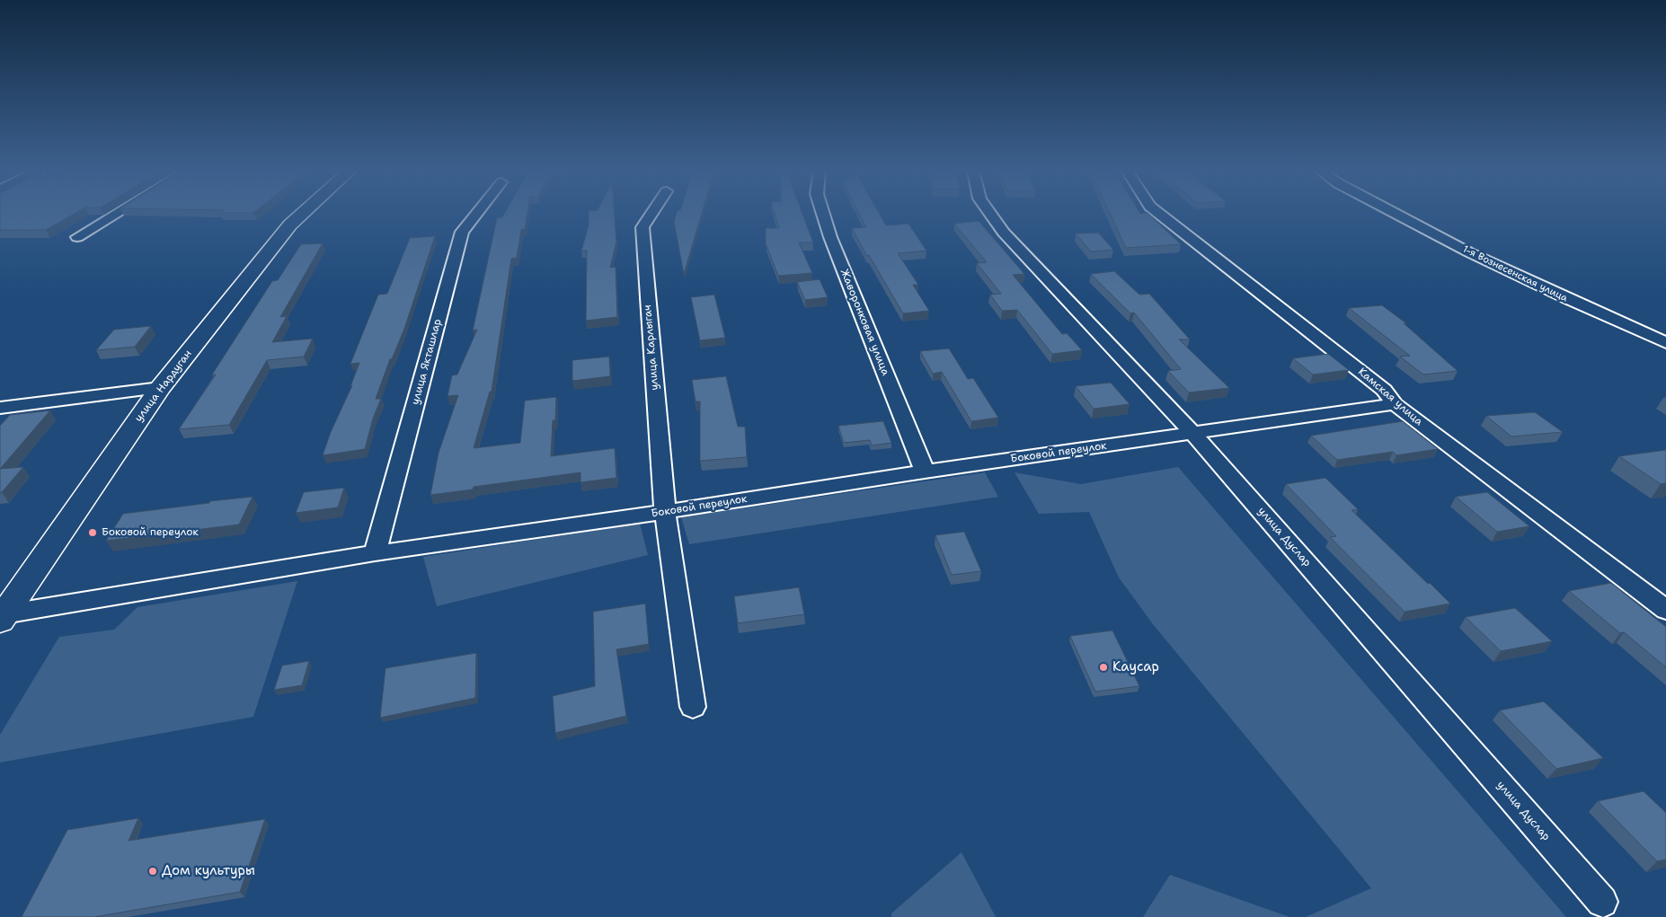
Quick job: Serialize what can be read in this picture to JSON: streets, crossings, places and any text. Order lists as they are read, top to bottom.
{
  "streets": {
    "street": [
      "1-я Вознесенская улица",
      "Жаворонковая улица",
      "улица Карлыгач",
      "улица Якташлар",
      "улица Нардуган",
      "Камская улица",
      "Боковой переулок",
      "улица Дуслар"
    ]
  },
  "crossings": [
    ["Жаворонковая улица", "Боковой переулок"],
    ["улица Карлыгач", "Боковой переулок"],
    ["улица Якташлар", "Боковой переулок"],
    ["улица Нардуган", "Боковой переулок"],
    ["Камская улица", "Боковой переулок"],
    ["Боковой переулок", "улица Дуслар"]
  ],
  "places": ["Боковой переулок", "Каусар", "Дом культуры"]
}
